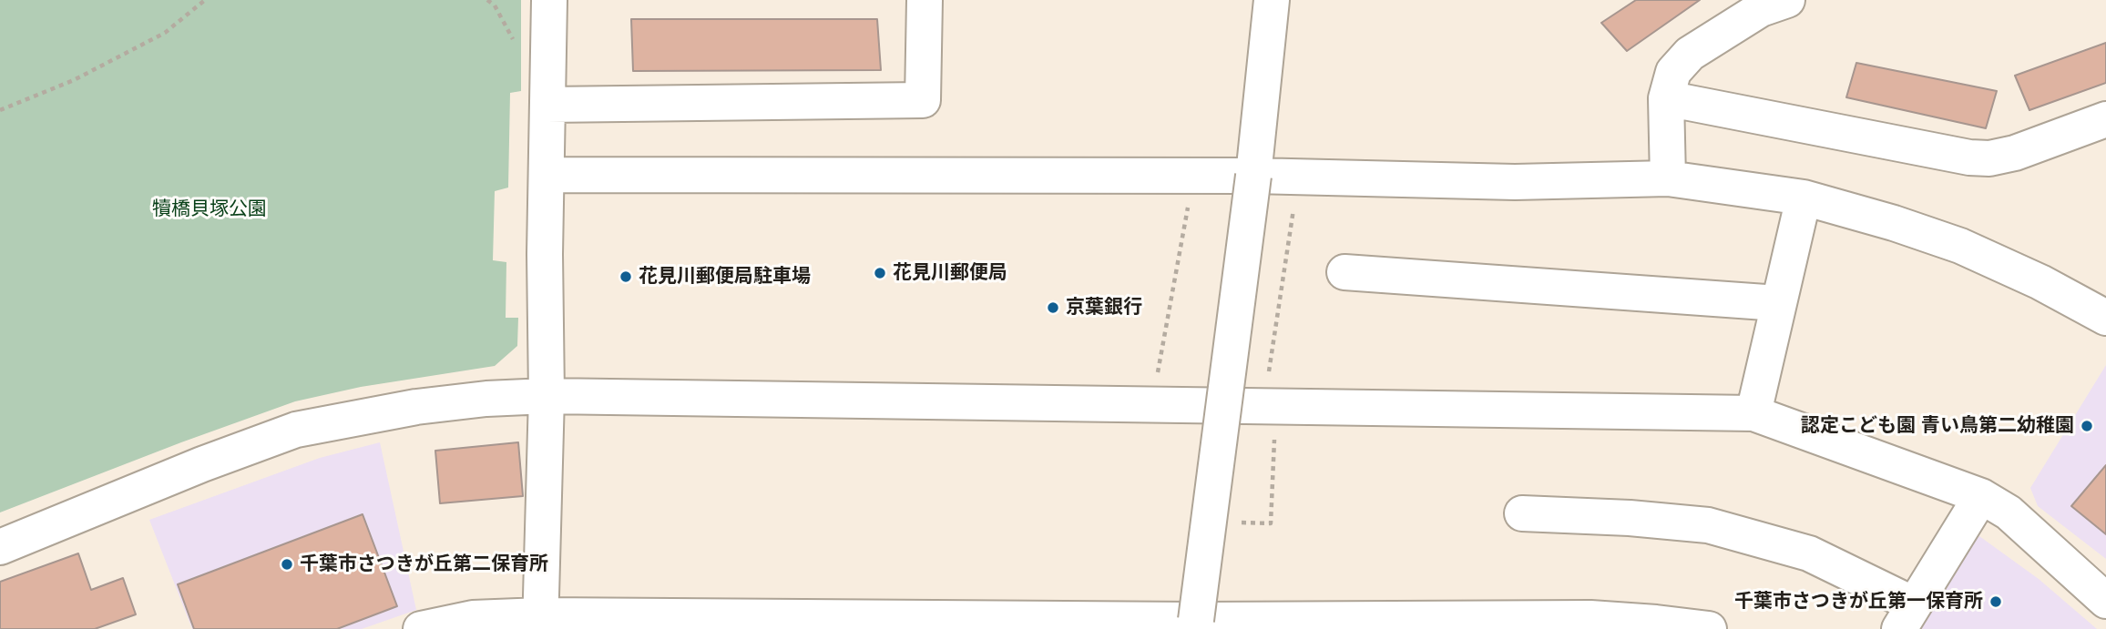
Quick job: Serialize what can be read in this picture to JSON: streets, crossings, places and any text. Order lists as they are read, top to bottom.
{
  "parks": ["犢橋貝塚公園"],
  "places": [
    "花見川郵便局",
    "花見川郵便局駐車場",
    "京葉銀行",
    "認定こども園 青い鳥第二幼稚園",
    "千葉市さつきが丘第二保育所",
    "千葉市さつきが丘第一保育所"
  ]
}
